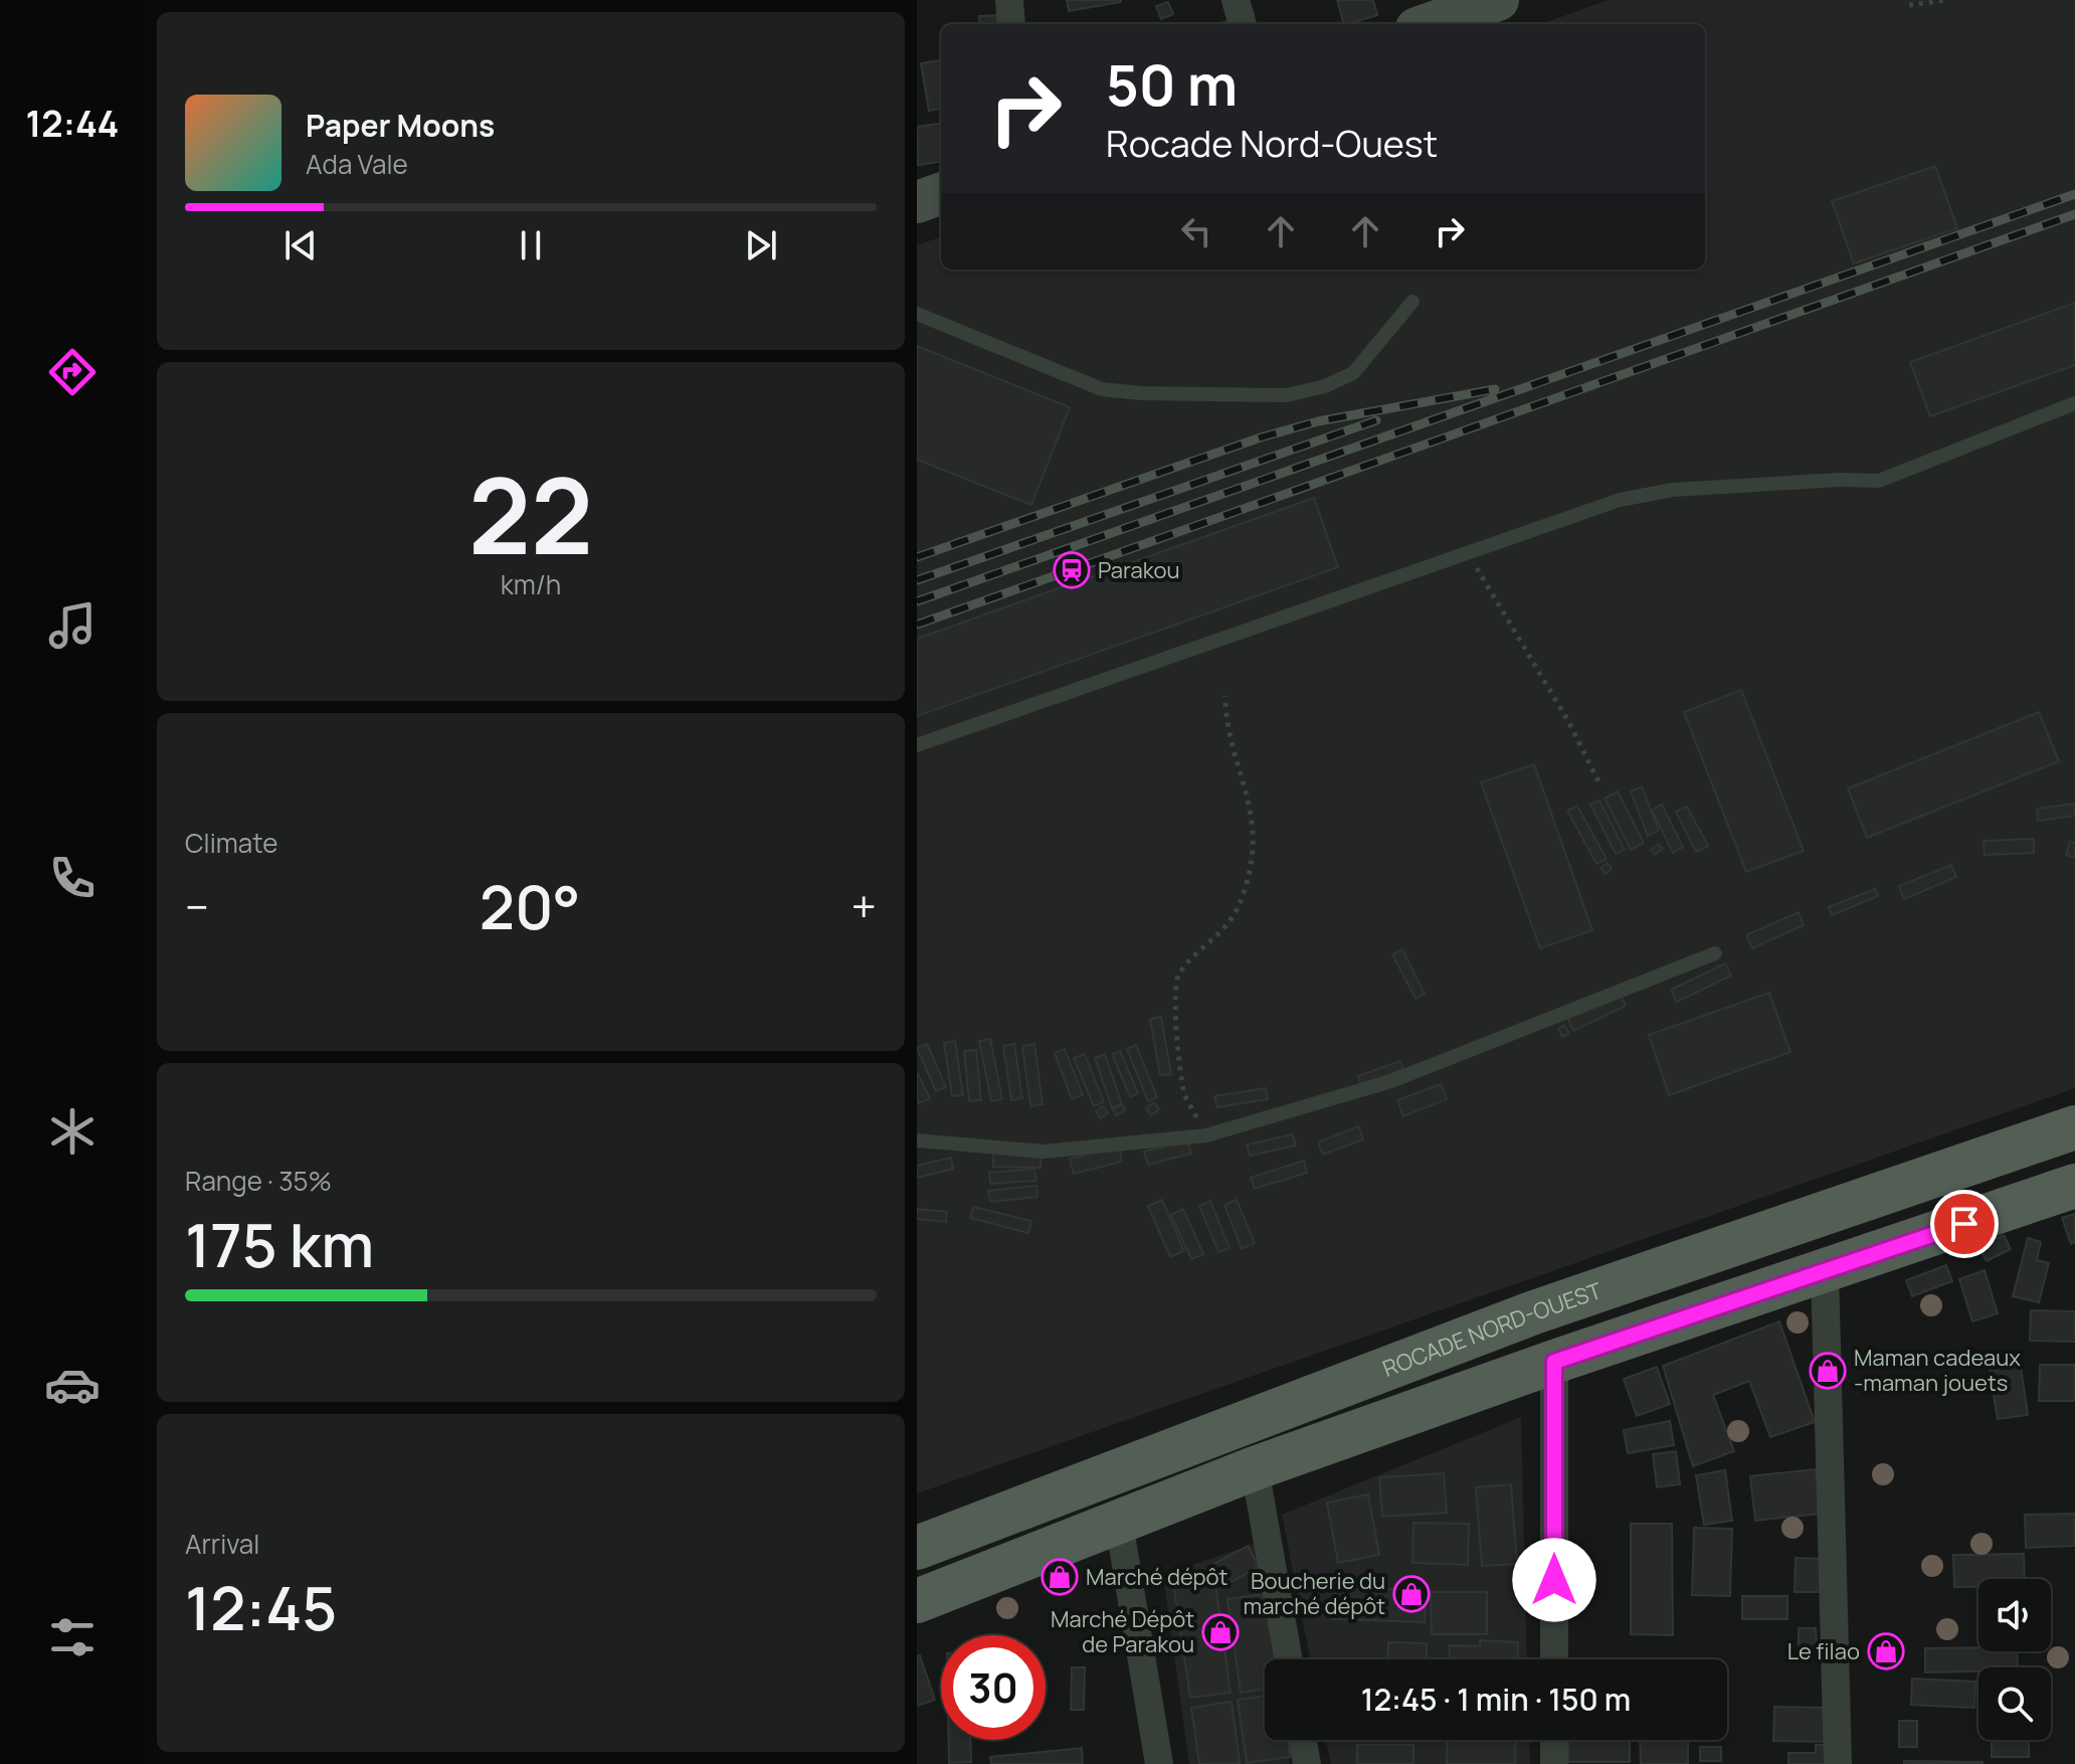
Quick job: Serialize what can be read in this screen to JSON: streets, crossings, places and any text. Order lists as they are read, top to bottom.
{
  "streets": {
    "main road": ["ROCADE NORD-OUEST"]
  },
  "places": {
    "station": ["Parakou"],
    "shop": [
      "Maman cadeaux -maman jouets",
      "Marché dépôt",
      "Boucherie du marché dépôt",
      "Marché Dépôt de Parakou",
      "Le filao"
    ]
  },
  "page": {
    "tabs": "12:44",
    "turn": ["50 m", "Rocade Nord-Ouest"],
    "song": ["Paper Moons", "Ada Vale"],
    "tile": [
      ["22", "km/h"],
      "Climate",
      ["Range · 35%", "175 km"],
      ["Arrival", "12:45"]
    ],
    "heat": ["−", "20°", "+"],
    "limit": "30",
    "trip": "12:45 · 1 min · 150 m"
  }
}
